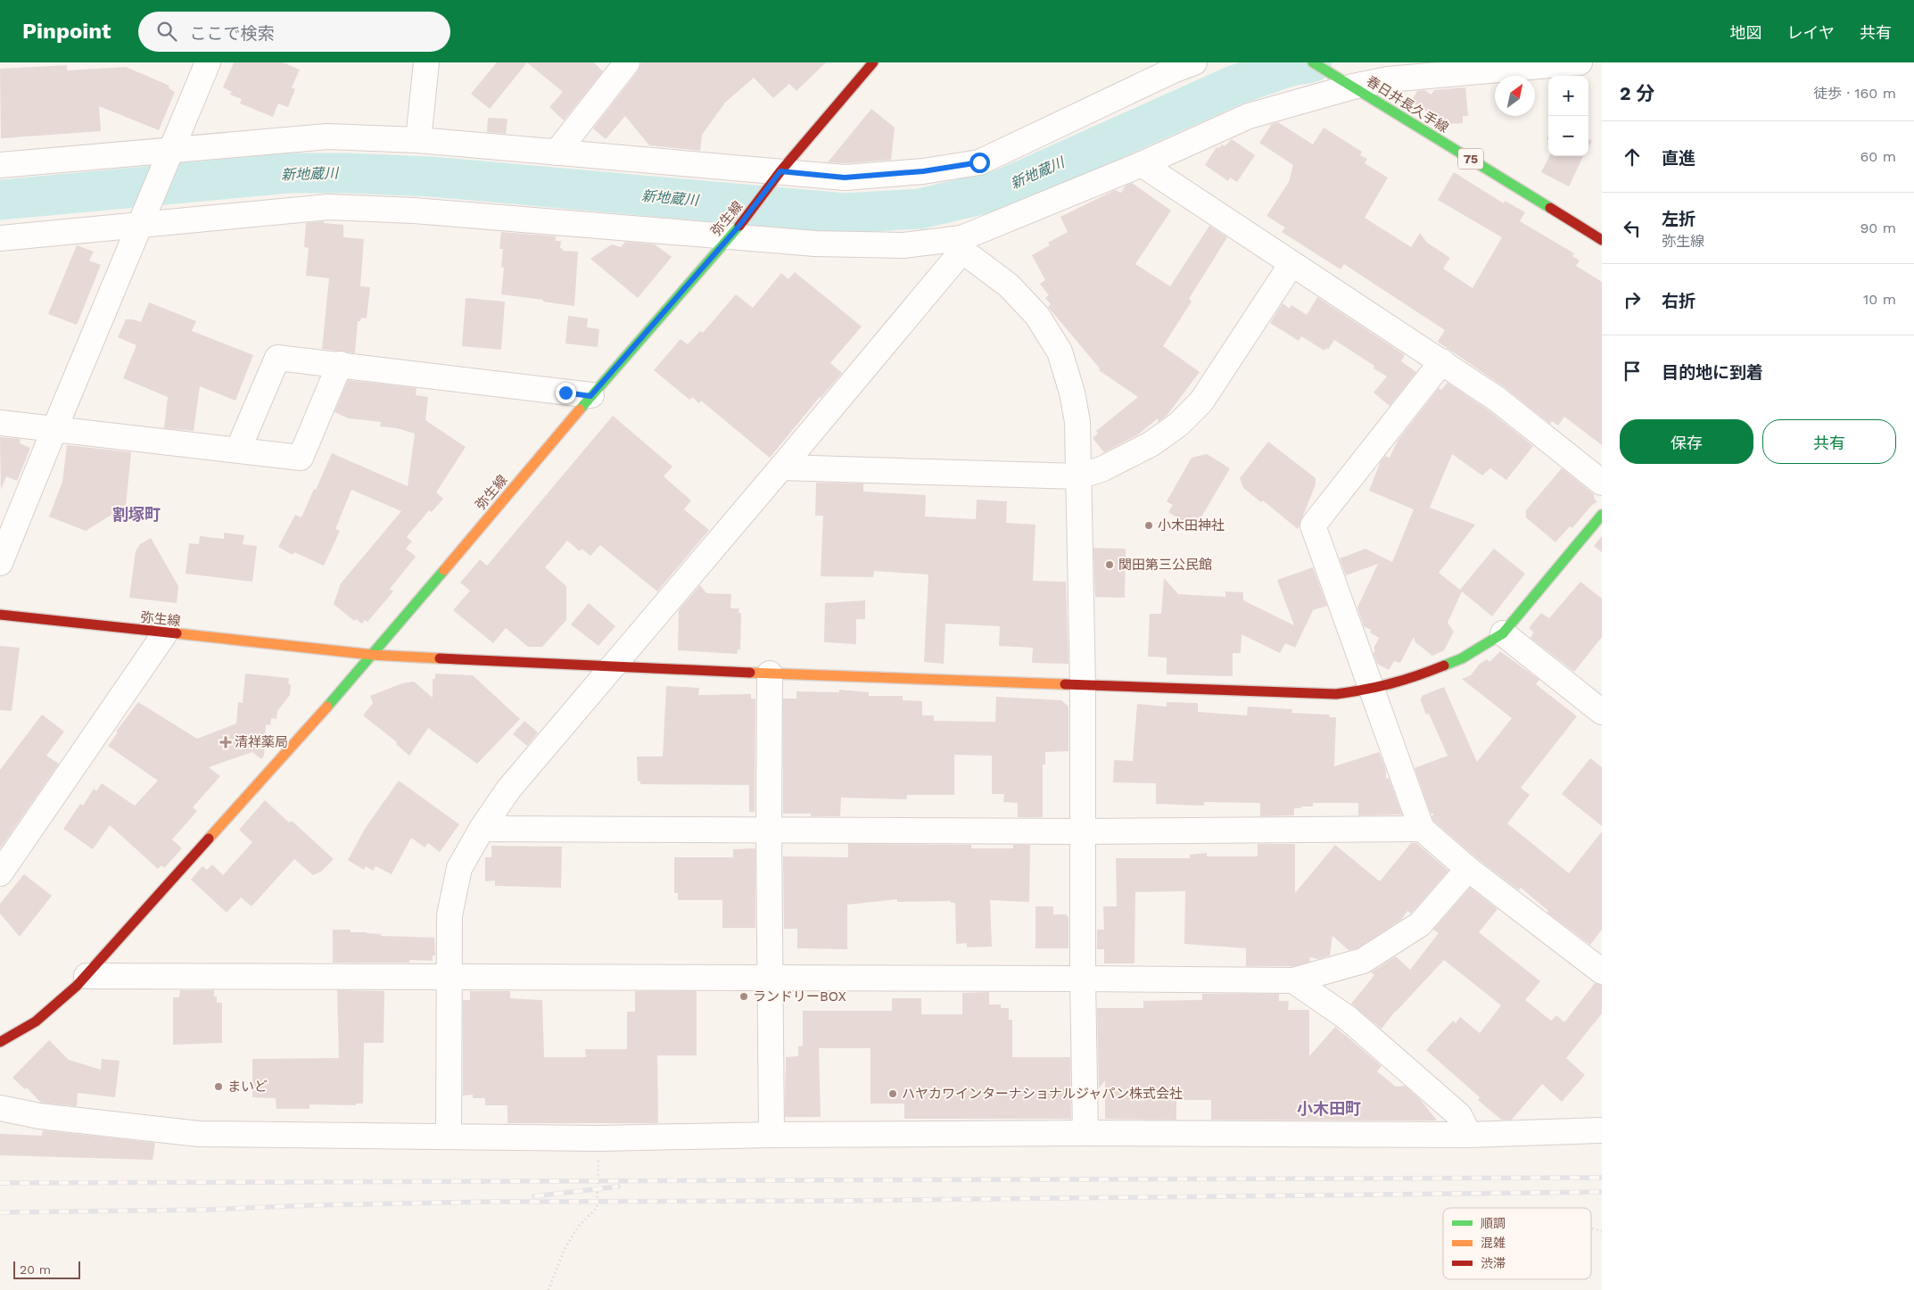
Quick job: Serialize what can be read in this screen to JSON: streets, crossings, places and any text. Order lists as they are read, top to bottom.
{
  "streets": {
    "street": ["春日井長久手線", "75", "弥生線"]
  },
  "districts": ["割塚町", "小木田町"],
  "water": ["新地蔵川"],
  "places": {
    "other": [
      "小木田神社",
      "関田第三公民館",
      "ランドリーBOX",
      "まいど",
      "ハヤカワインターナショナルジャパン株式会社"
    ],
    "health": ["清祥薬局"]
  },
  "legend": ["順調", "混雑", "渋滞"],
  "scale_bar": "20 m",
  "north": "top right",
  "page": {
    "header": "Pinpoint",
    "search": "ここで検索",
    "nav": ["地図", "レイヤ", "共有"],
    "heading": ["2 分", "徒歩 · 160 m"],
    "map_buttons": ["+", "−"],
    "list": [
      ["直進", "60 m"],
      ["左折", "弥生線", "90 m"],
      ["右折", "10 m"],
      "目的地に到着"
    ],
    "buttons": ["保存", "共有"],
    "scale": "20 m"
  }
}
